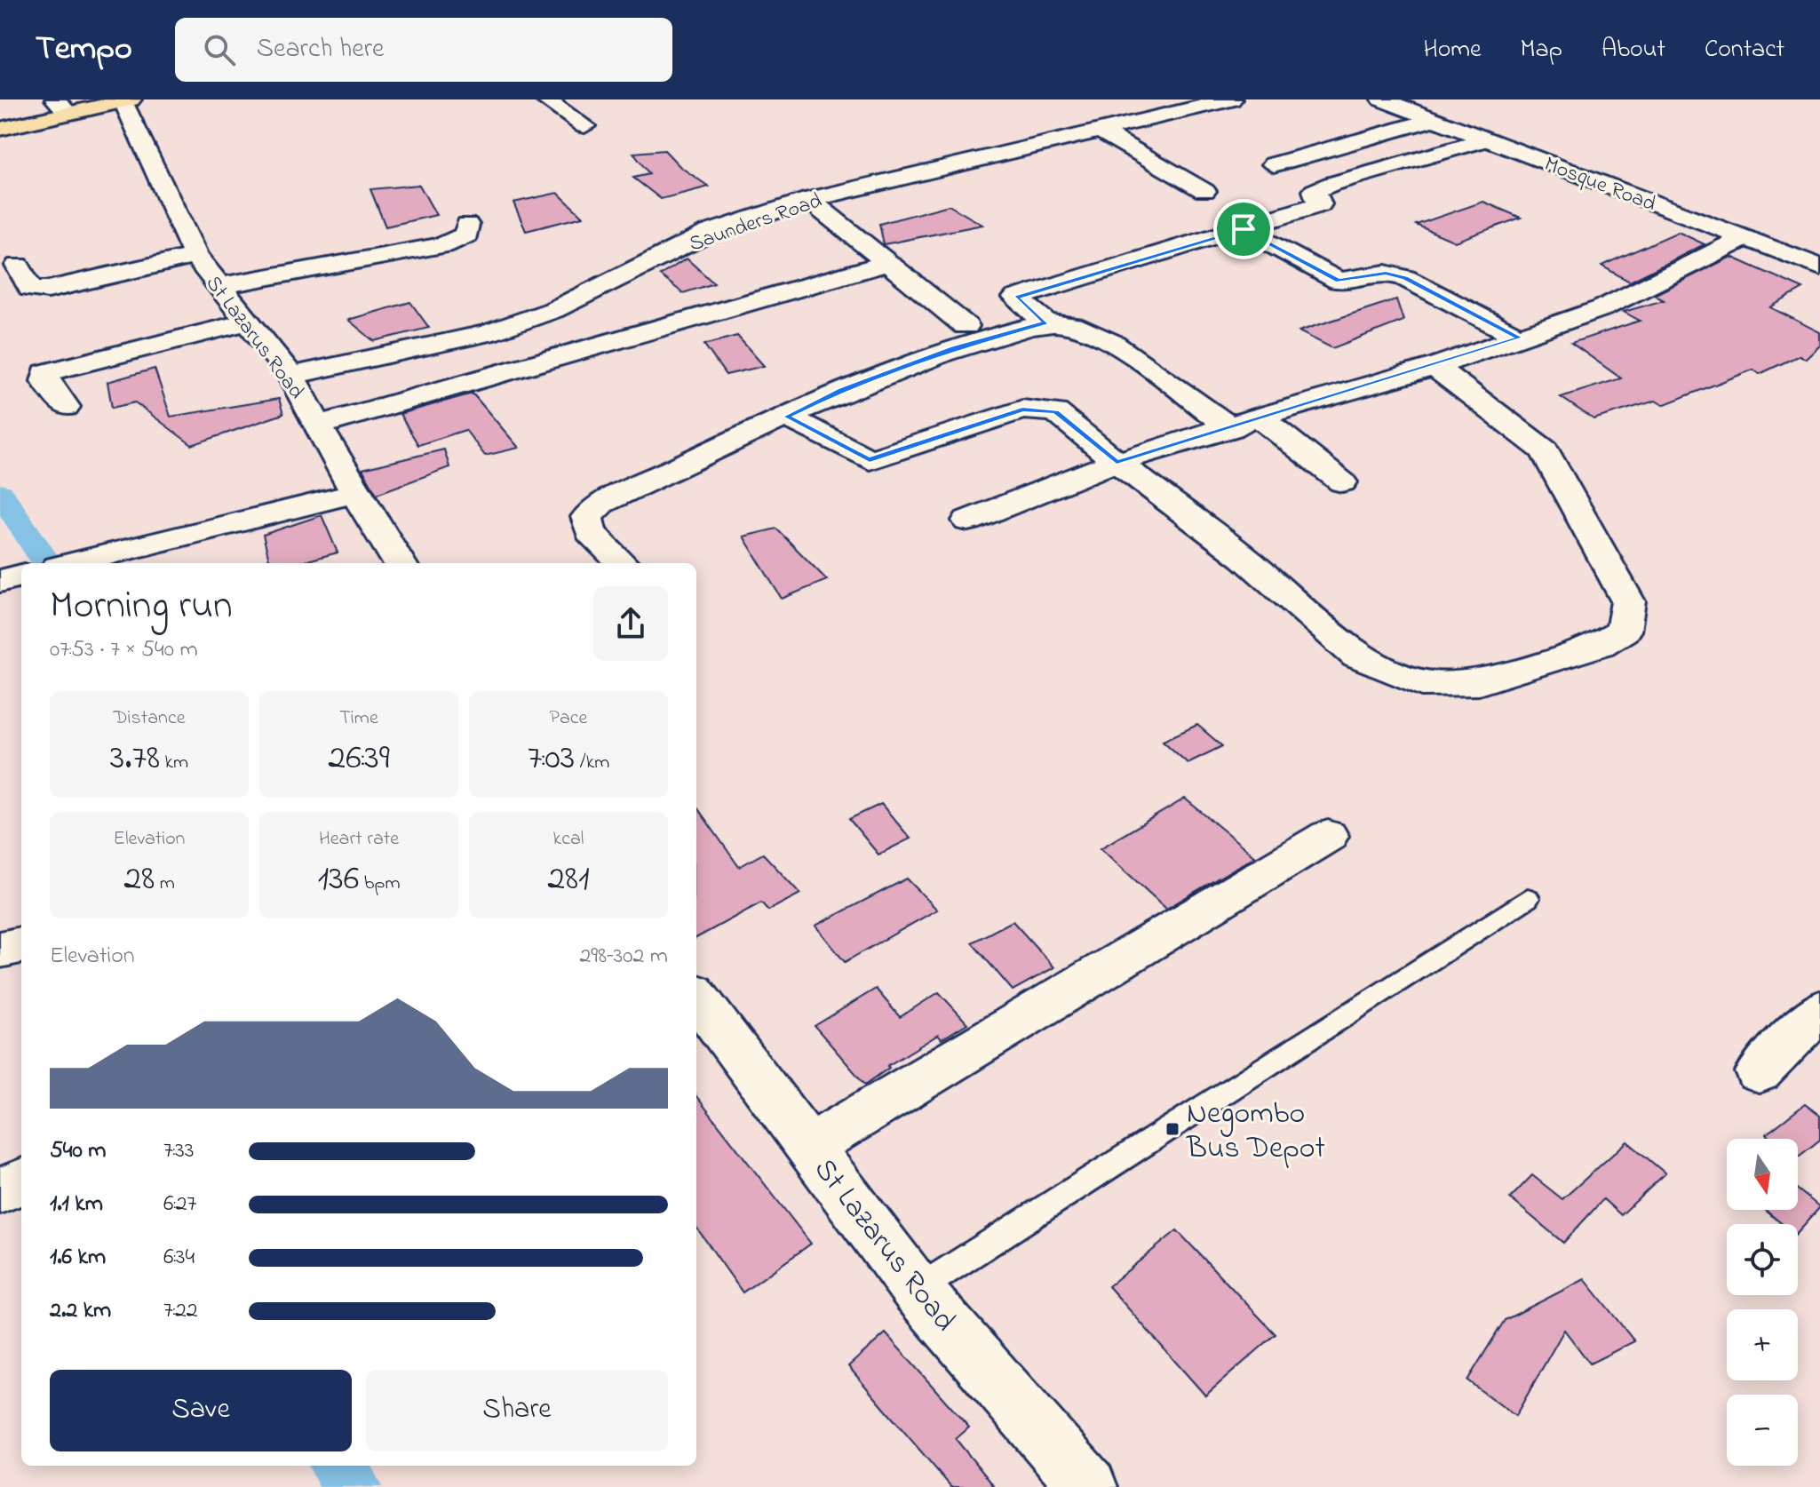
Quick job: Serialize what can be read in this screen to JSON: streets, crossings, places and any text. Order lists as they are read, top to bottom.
{
  "streets": {
    "street": ["Mosque Road", "Saunders Road", "St Lazarus Road"]
  },
  "crossings": [
    ["Saunders Road", "St Lazarus Road"]
  ],
  "places": {
    "transit": ["Negombo Bus Depot"]
  },
  "north": "bottom",
  "page": {
    "header": "Tempo",
    "search": "Search here",
    "nav": [
      "Home",
      "Map",
      "About",
      "Contact"
    ],
    "heading": ["Morning run", "07:53 · 7 × 540 m"],
    "stats": [
      ["Distance", "3.78 km"],
      ["Time", "26:39"],
      ["Pace", "7:03 /km"],
      ["Elevation", "28 m"],
      ["Heart rate", "136 bpm"],
      ["kcal", "281"]
    ],
    "chart": ["Elevation", "298–302 m"],
    "list": [
      {
        "name": "540 m",
        "note": "7:33"
      },
      {
        "name": "1.1 km",
        "note": "6:27"
      },
      {
        "name": "1.6 km",
        "note": "6:34"
      },
      {
        "name": "2.2 km",
        "note": "7:22"
      }
    ],
    "map_buttons": ["+", "−"],
    "buttons": ["Save", "Share"]
  }
}
